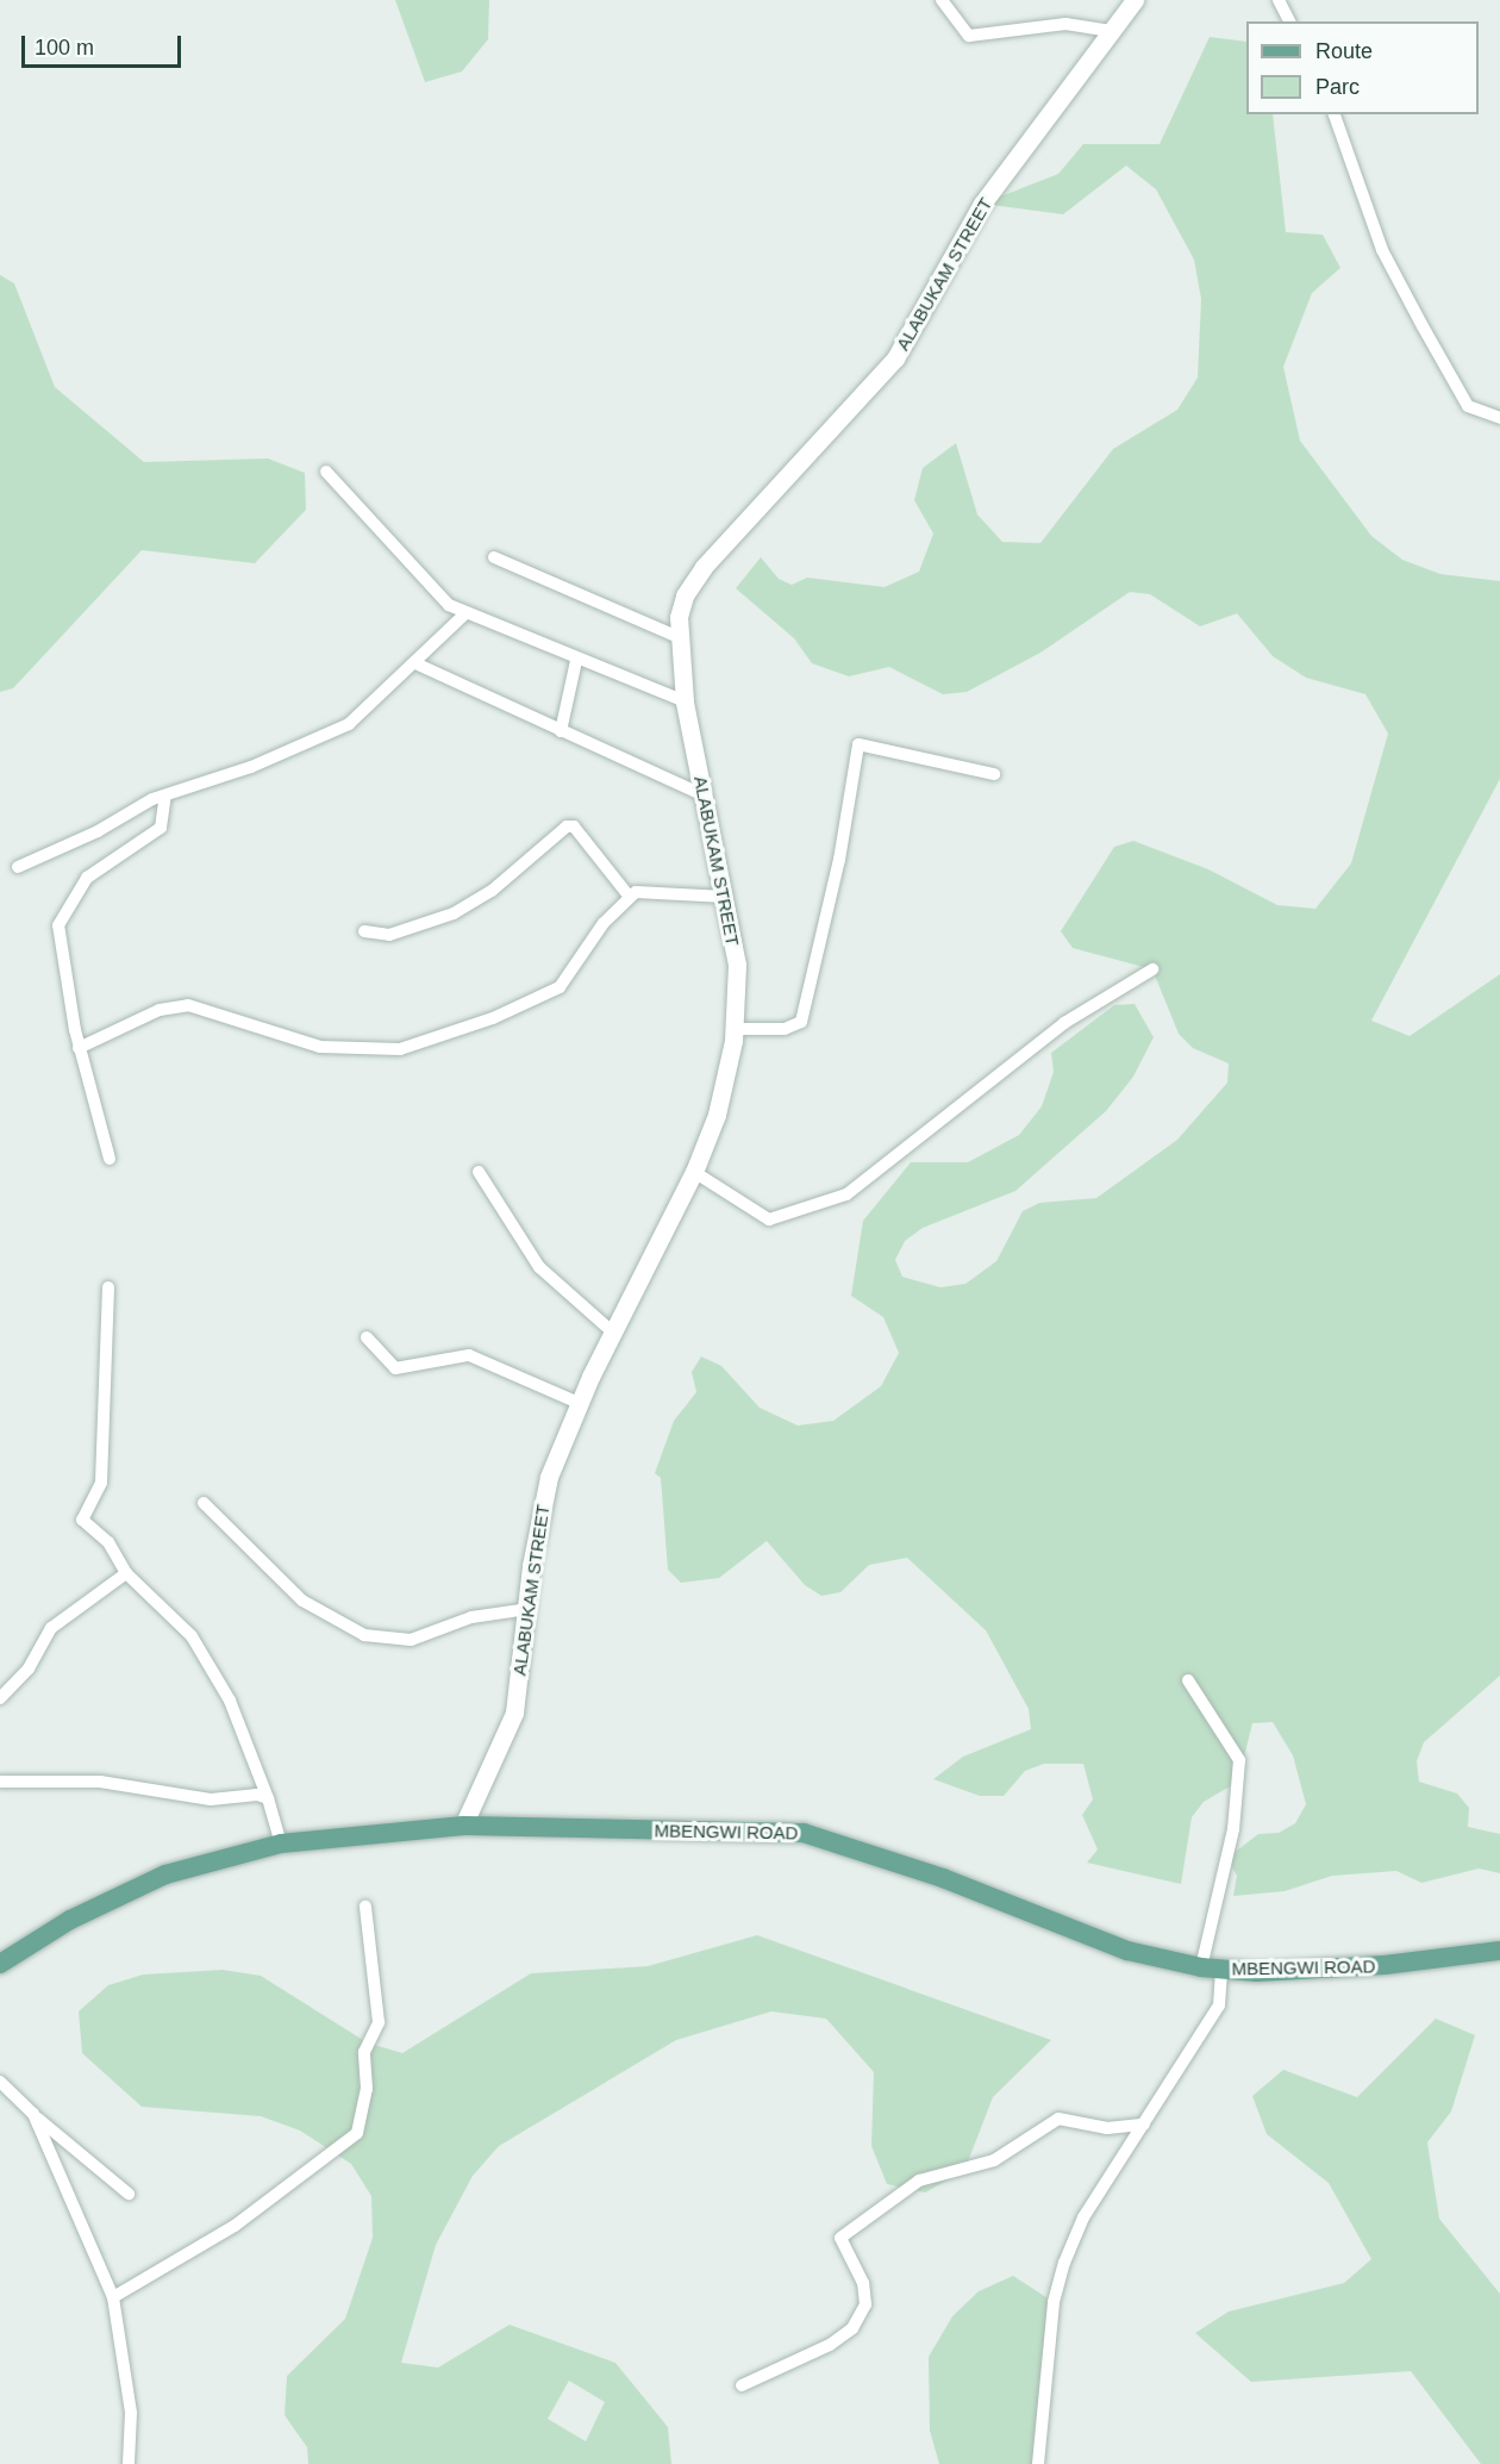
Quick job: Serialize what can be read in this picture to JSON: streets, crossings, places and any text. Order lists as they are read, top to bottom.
{
  "streets": {
    "main road": ["MBENGWI ROAD"],
    "street": ["ALABUKAM STREET"]
  },
  "crossings": [
    ["ALABUKAM STREET", "MBENGWI ROAD"]
  ],
  "legend": ["Route", "Parc"],
  "scale_bar": "100 m"
}
